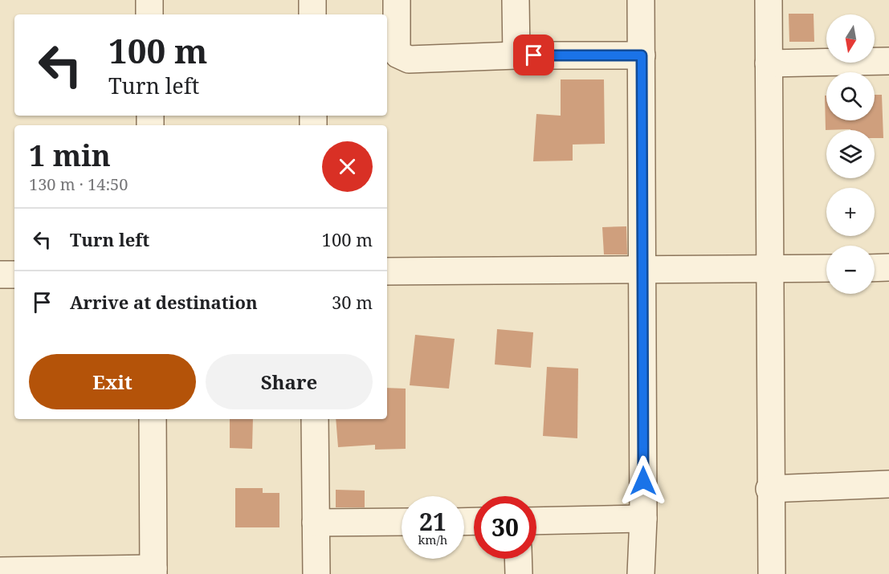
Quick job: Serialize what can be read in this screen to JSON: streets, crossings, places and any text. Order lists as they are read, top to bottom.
{
  "north": "bottom",
  "page": {
    "map_buttons": ["+", "−"],
    "turn": ["100 m", "Turn left"],
    "heading": ["1 min", "130 m · 14:50"],
    "list": [
      {
        "name": "Turn left",
        "value": "100 m"
      },
      {
        "name": "Arrive at destination",
        "value": "30 m"
      }
    ],
    "buttons": ["Exit", "Share"],
    "speed": "21 km/h",
    "limit": "30"
  }
}
